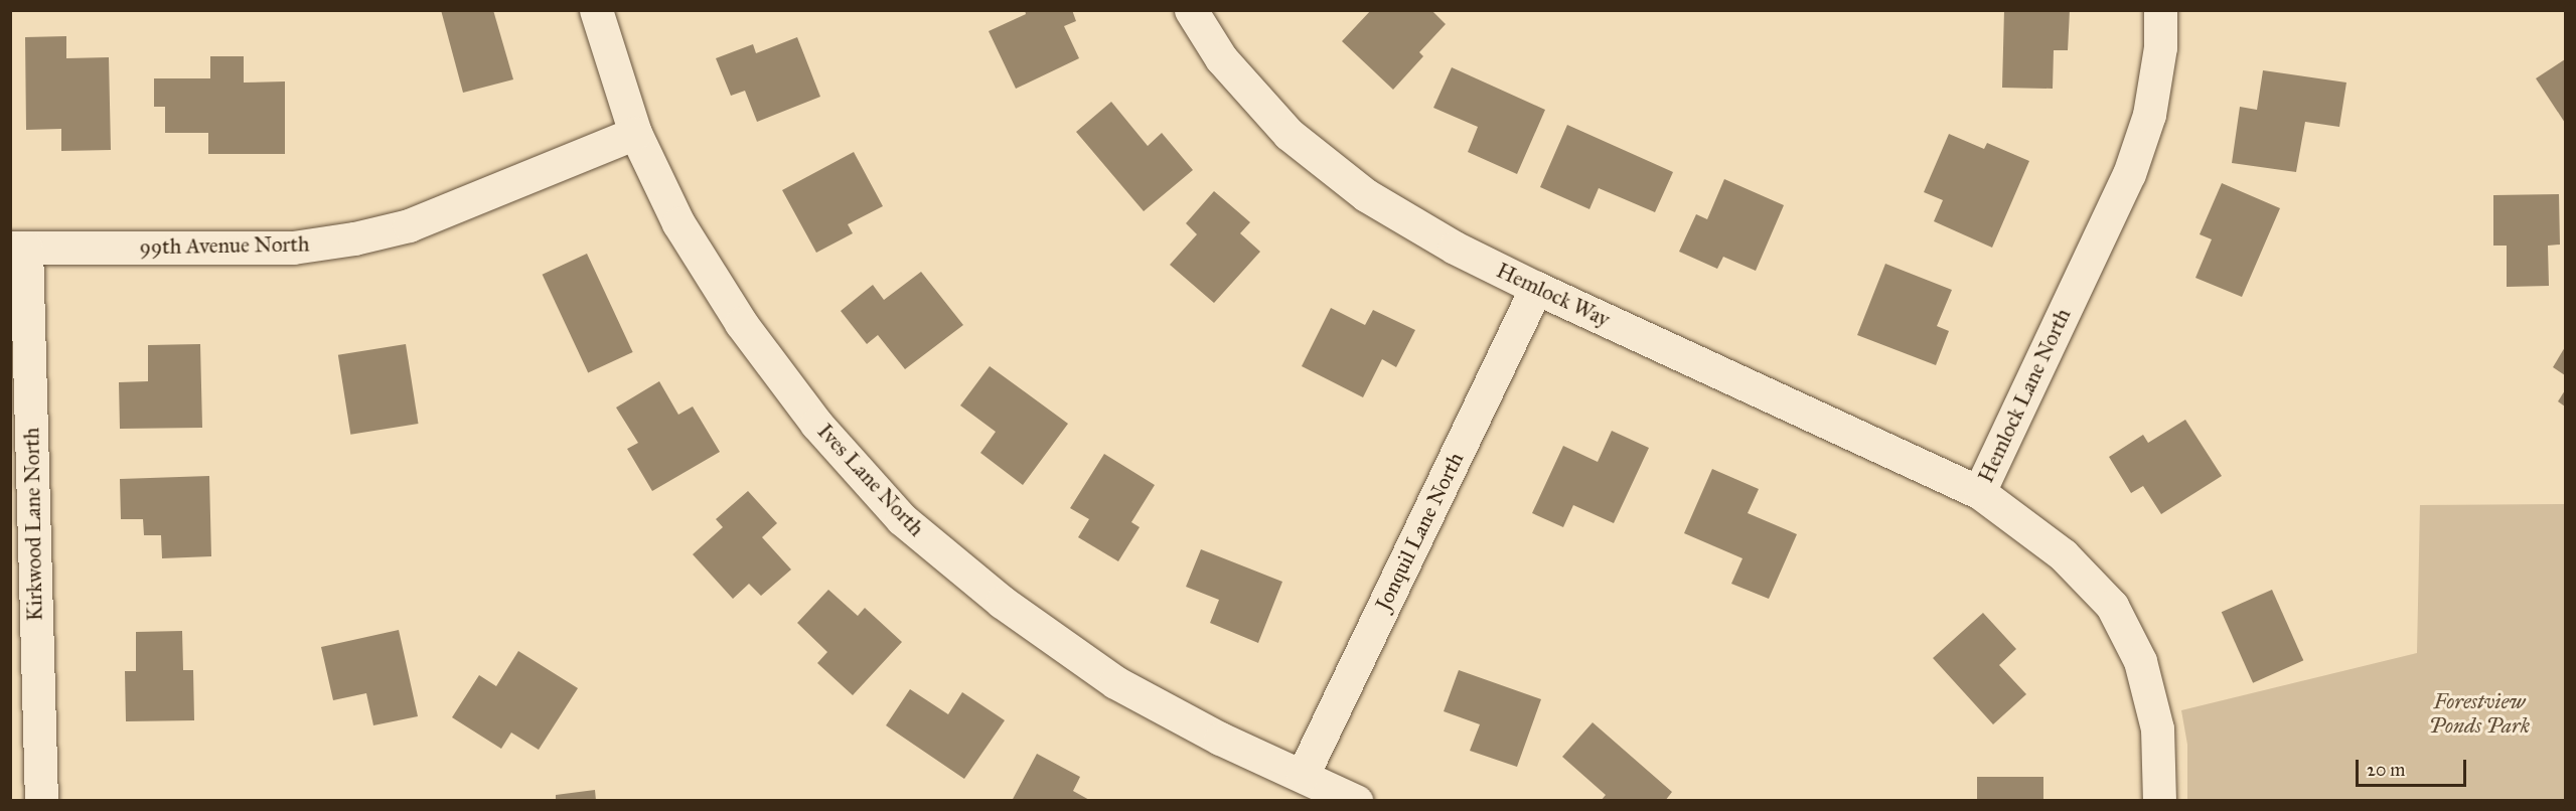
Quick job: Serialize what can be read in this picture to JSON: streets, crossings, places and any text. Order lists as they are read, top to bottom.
{
  "streets": {
    "street": [
      "99th Avenue North",
      "Hemlock Way",
      "Hemlock Lane North",
      "Ives Lane North",
      "Kirkwood Lane North",
      "Jonquil Lane North"
    ]
  },
  "crossings": [
    ["99th Avenue North", "Ives Lane North"],
    ["99th Avenue North", "Kirkwood Lane North"],
    ["Hemlock Way", "Hemlock Lane North"],
    ["Hemlock Way", "Jonquil Lane North"],
    ["Ives Lane North", "Jonquil Lane North"]
  ],
  "parks": ["Forestview Ponds Park"],
  "scale_bar": "20 m"
}
